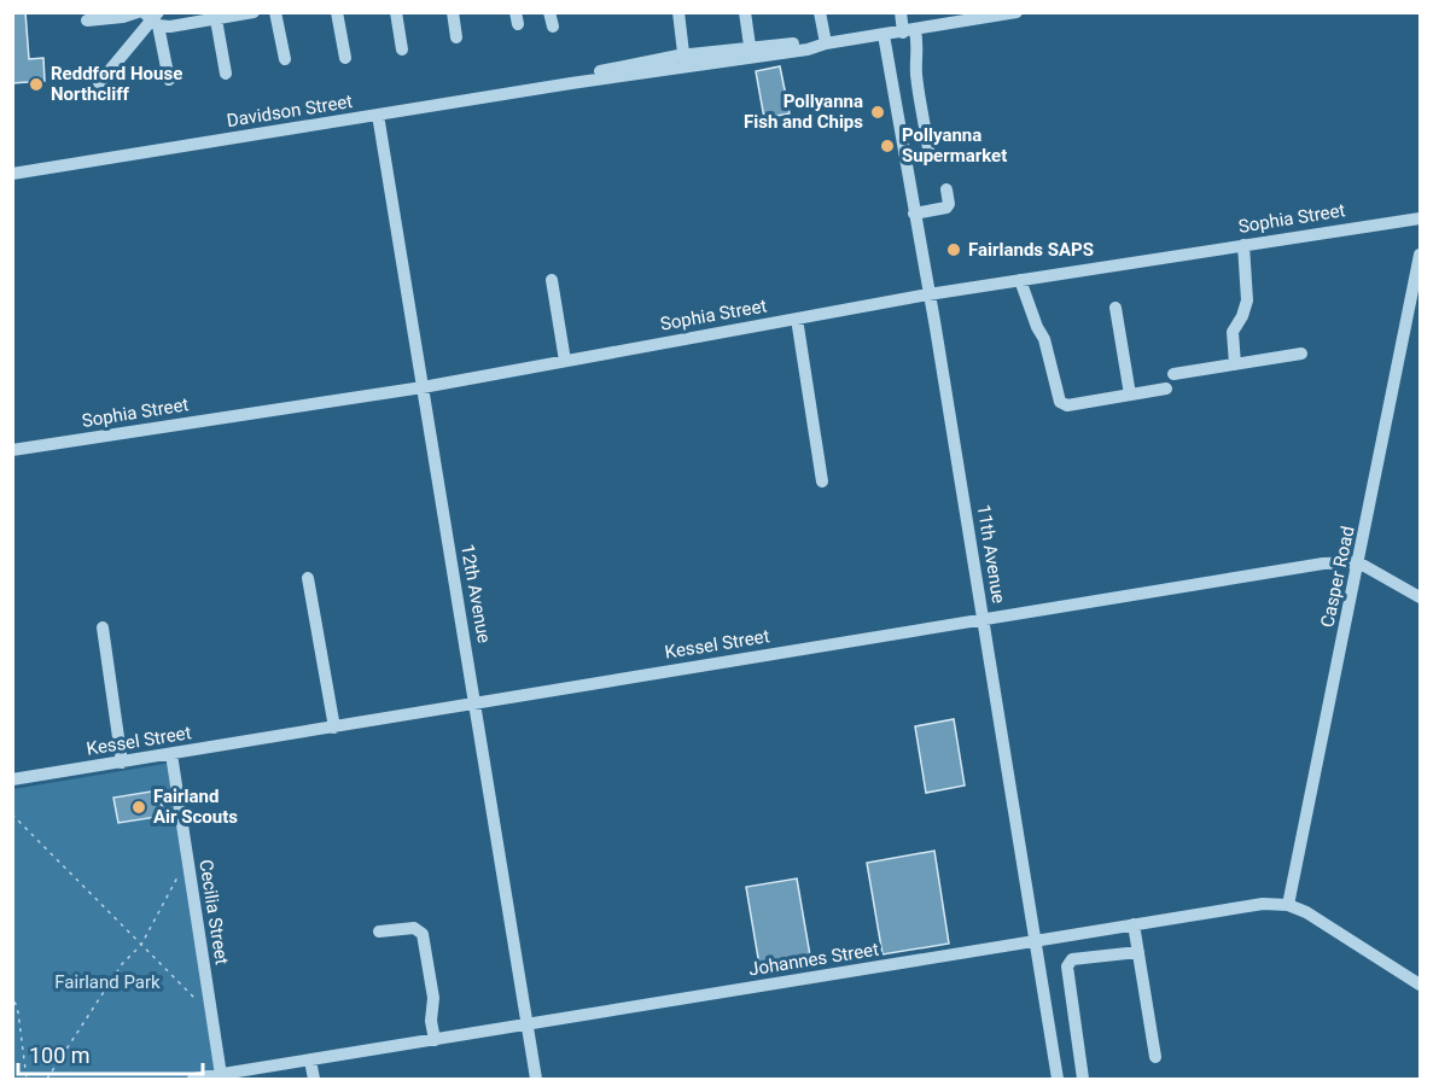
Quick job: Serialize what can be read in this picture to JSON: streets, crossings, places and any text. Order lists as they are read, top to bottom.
{
  "streets": {
    "street": [
      "Davidson Street",
      "Sophia Street",
      "11th Avenue",
      "Casper Road",
      "12th Avenue",
      "Kessel Street",
      "Cecilia Street",
      "Johannes Street"
    ]
  },
  "crossings": [
    ["Davidson Street", "11th Avenue"],
    ["Davidson Street", "12th Avenue"],
    ["Sophia Street", "11th Avenue"],
    ["Sophia Street", "12th Avenue"],
    ["11th Avenue", "Kessel Street"],
    ["11th Avenue", "Johannes Street"],
    ["Casper Road", "Kessel Street"],
    ["Casper Road", "Johannes Street"],
    ["12th Avenue", "Kessel Street"],
    ["12th Avenue", "Johannes Street"],
    ["Kessel Street", "Cecilia Street"],
    ["Cecilia Street", "Johannes Street"]
  ],
  "parks": ["Fairland Park"],
  "places": [
    "Reddford House Northcliff",
    "Pollyanna Fish and Chips",
    "Pollyanna Supermarket",
    "Fairlands SAPS",
    "Fairland Air Scouts"
  ],
  "scale_bar": "100 m"
}
